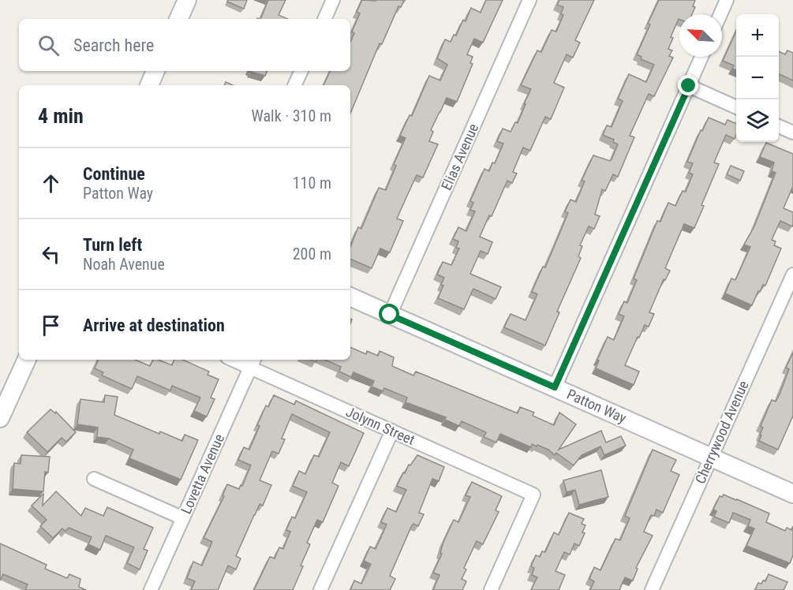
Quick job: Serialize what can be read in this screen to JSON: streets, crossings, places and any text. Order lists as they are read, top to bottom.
{
  "streets": {
    "street": [
      "Elias Avenue",
      "Patton Way",
      "Jolynn Street",
      "Cherrywood Avenue",
      "Lovetta Avenue"
    ]
  },
  "crossings": [
    ["Elias Avenue", "Patton Way"],
    ["Patton Way", "Cherrywood Avenue"],
    ["Jolynn Street", "Lovetta Avenue"]
  ],
  "north": "top left",
  "page": {
    "map_buttons": ["+", "−"],
    "search": "Search here",
    "heading": ["4 min", "Walk · 310 m"],
    "list": [
      ["Continue", "Patton Way", "110 m"],
      ["Turn left", "Noah Avenue", "200 m"],
      "Arrive at destination"
    ]
  }
}
